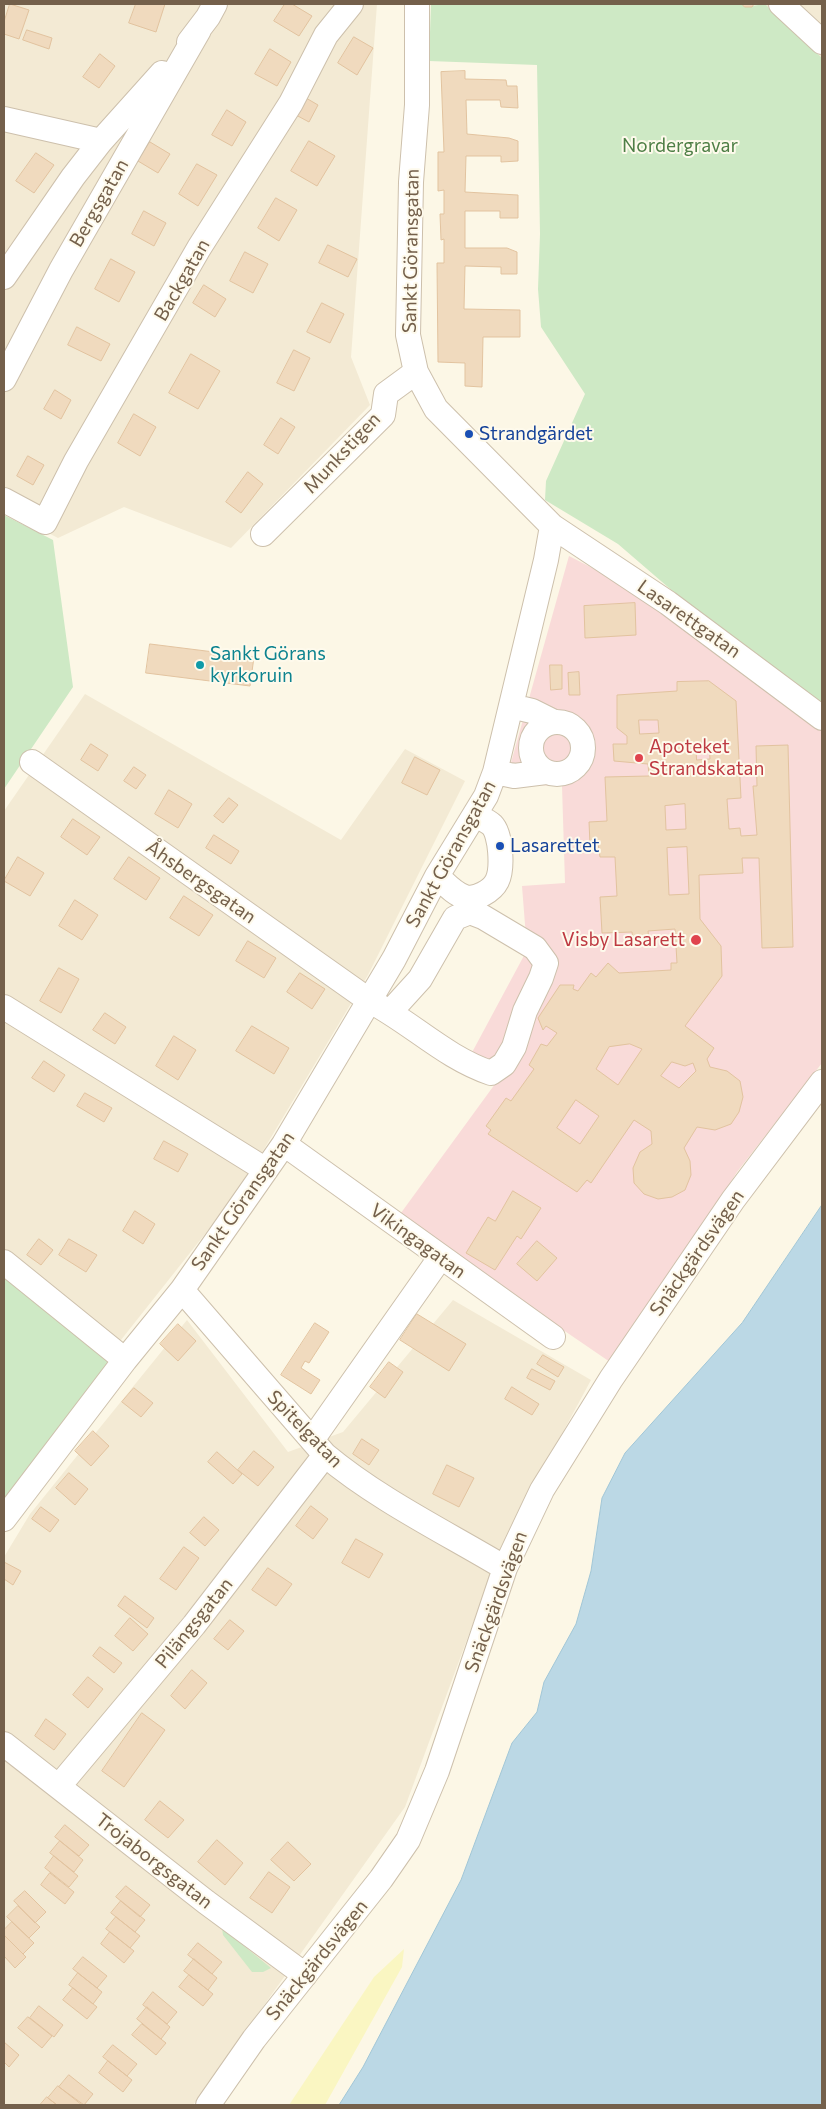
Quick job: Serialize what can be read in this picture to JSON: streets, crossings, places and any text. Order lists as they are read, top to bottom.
{
  "streets": {
    "street": [
      "Bergsgatan",
      "Sankt Göransgatan",
      "Backgatan",
      "Munkstigen",
      "Lasarettgatan",
      "Åhsbergsgatan",
      "Vikingagatan",
      "Snäckgärdsvägen",
      "Spitelgatan",
      "Pilängsgatan",
      "Trojaborgsgatan"
    ]
  },
  "crossings": [
    ["Sankt Göransgatan", "Munkstigen"],
    ["Sankt Göransgatan", "Lasarettgatan"],
    ["Sankt Göransgatan", "Åhsbergsgatan"],
    ["Sankt Göransgatan", "Vikingagatan"],
    ["Sankt Göransgatan", "Spitelgatan"],
    ["Vikingagatan", "Pilängsgatan"],
    ["Snäckgärdsvägen", "Spitelgatan"],
    ["Snäckgärdsvägen", "Trojaborgsgatan"],
    ["Spitelgatan", "Pilängsgatan"],
    ["Pilängsgatan", "Trojaborgsgatan"]
  ],
  "parks": ["Nordergravar"],
  "places": [
    "Strandgärdet",
    "Sankt Görans kyrkoruin",
    "Apoteket Strandskatan",
    "Lasarettet",
    "Visby Lasarett"
  ]
}
